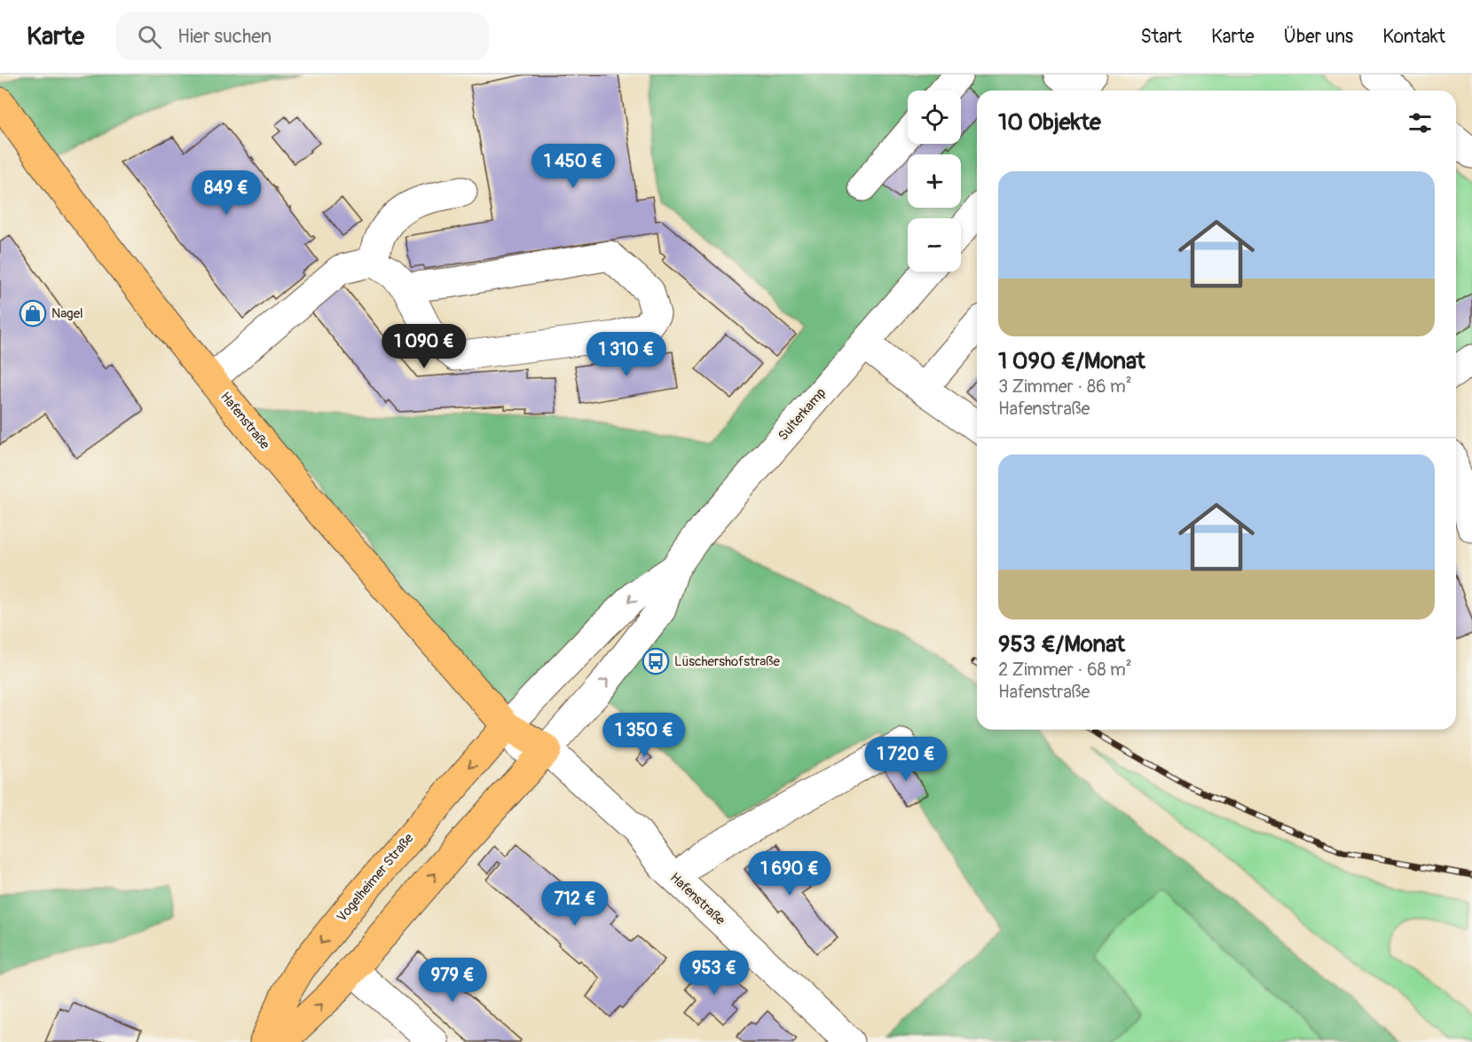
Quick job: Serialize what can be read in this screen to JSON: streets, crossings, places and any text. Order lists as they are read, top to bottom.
{
  "streets": {
    "main road": ["Hafenstraße", "Vogelheimer Straße"],
    "street": ["Sulterkamp"]
  },
  "crossings": [
    ["Sulterkamp", "Hafenstraße"],
    ["Sulterkamp", "Vogelheimer Straße"],
    ["Hafenstraße", "Vogelheimer Straße"]
  ],
  "places": {
    "shop": ["Nagel"],
    "bus stop": ["Lüschershofstraße"]
  },
  "page": {
    "header": "Karte",
    "search": "Hier suchen",
    "nav": [
      "Start",
      "Karte",
      "Über uns",
      "Kontakt"
    ],
    "map_buttons": ["+", "−"],
    "heading": "10 Objekte",
    "price": [
      "1 450 €",
      "849 €",
      "1 090 €",
      "1 310 €",
      "1 350 €",
      "1 720 €",
      "1 690 €",
      "712 €",
      "953 €",
      "979 €"
    ],
    "list": [
      {
        "name": "1 090 €/Monat",
        "note": "3 Zimmer · 86 m² · Hafenstraße"
      },
      {
        "name": "953 €/Monat",
        "note": "2 Zimmer · 68 m² · Hafenstraße"
      }
    ]
  }
}
